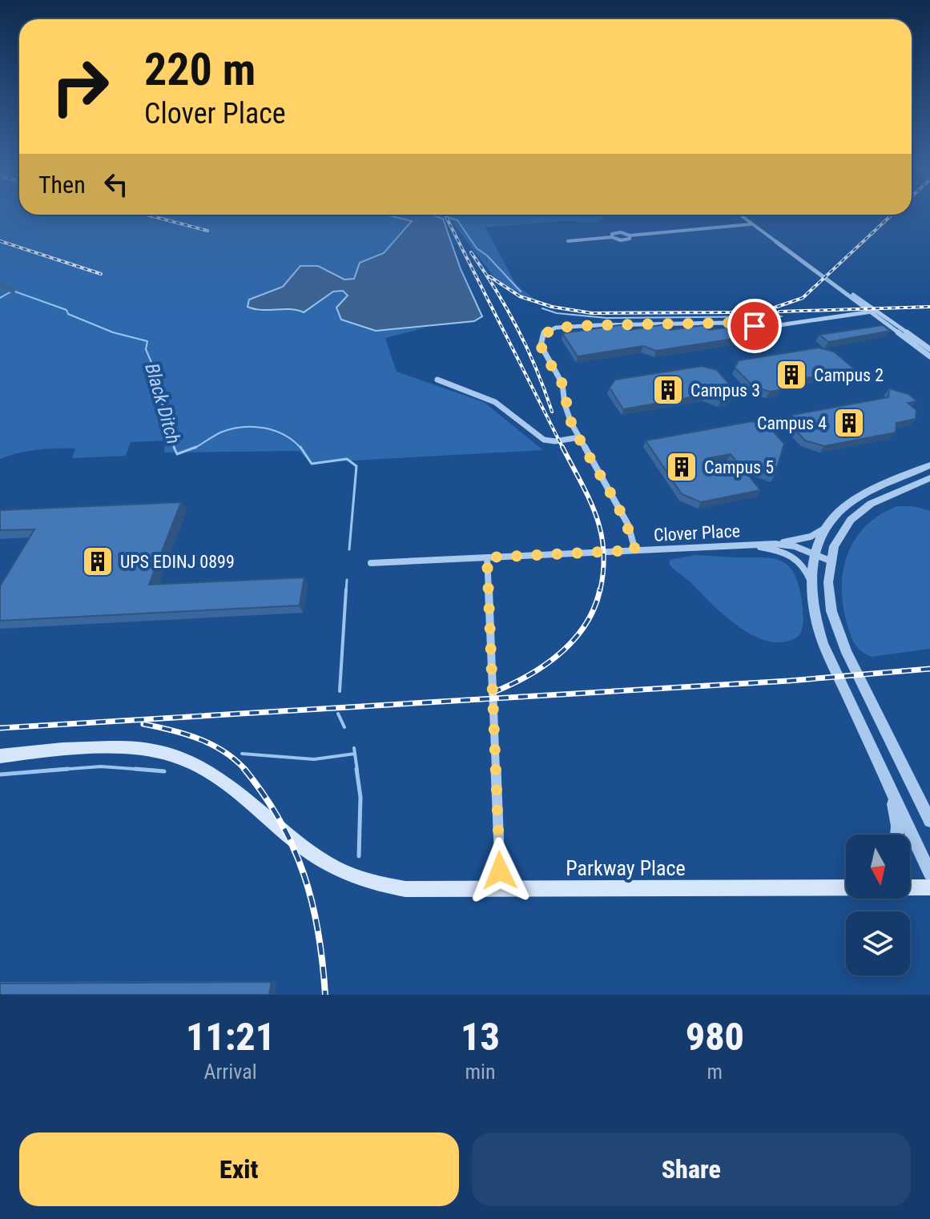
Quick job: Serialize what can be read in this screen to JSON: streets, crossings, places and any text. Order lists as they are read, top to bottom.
{
  "streets": {
    "main road": ["Parkway Place"],
    "street": ["Clover Place"]
  },
  "water": ["Black Ditch"],
  "places": {
    "building": [
      "Campus 2",
      "Campus 3",
      "Campus 4",
      "Campus 5",
      "UPS EDINJ 0899"
    ]
  },
  "north": "bottom",
  "page": {
    "turn": ["220 m", "Clover Place"],
    "then": "Then",
    "eta": [
      "11:21",
      "Arrival",
      "13",
      "min",
      "980",
      "m"
    ],
    "buttons": ["Exit", "Share"]
  }
}
